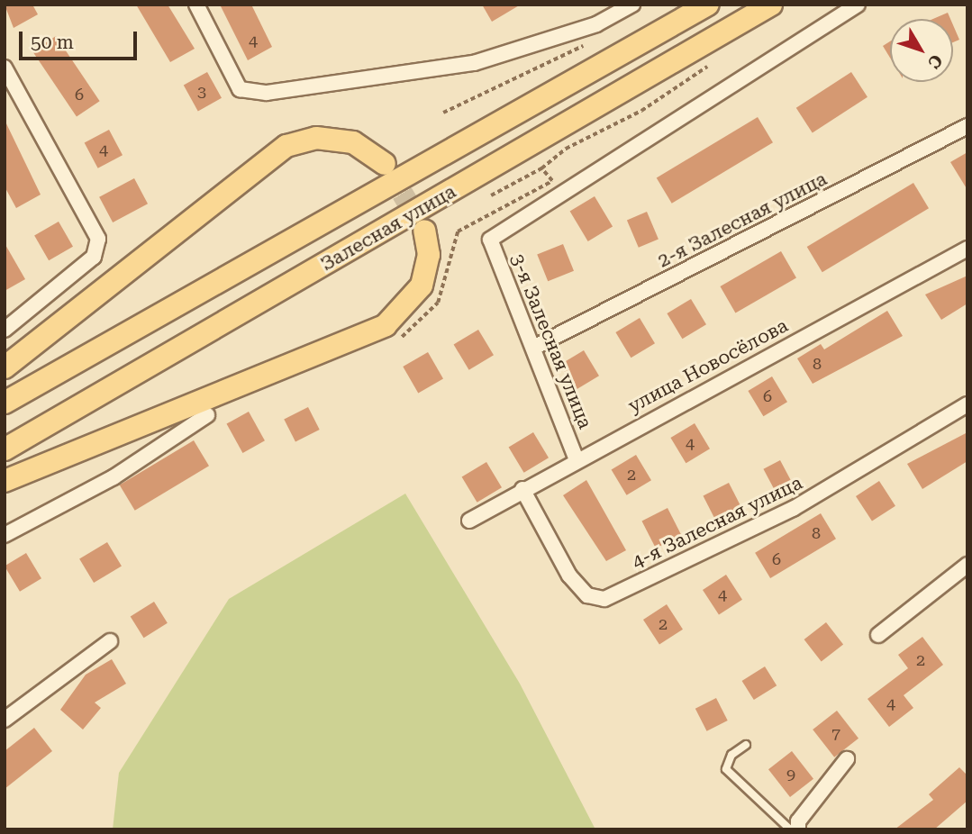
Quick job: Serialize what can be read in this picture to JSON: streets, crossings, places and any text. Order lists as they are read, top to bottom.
{
  "streets": {
    "main road": ["Залесная улица"],
    "street": [
      "2-я Залесная улица",
      "3-я Залесная улица",
      "улица Новосёлова",
      "4-я Залесная улица"
    ]
  },
  "crossings": [
    ["2-я Залесная улица", "3-я Залесная улица"],
    ["3-я Залесная улица", "улица Новосёлова"],
    ["улица Новосёлова", "4-я Залесная улица"]
  ],
  "house_numbers": [
    "4",
    "3",
    "6",
    "4",
    "8",
    "6",
    "4",
    "2",
    "8",
    "6",
    "4",
    "2",
    "2",
    "4",
    "7",
    "9"
  ],
  "scale_bar": "50 m",
  "north": "bottom right"
}
